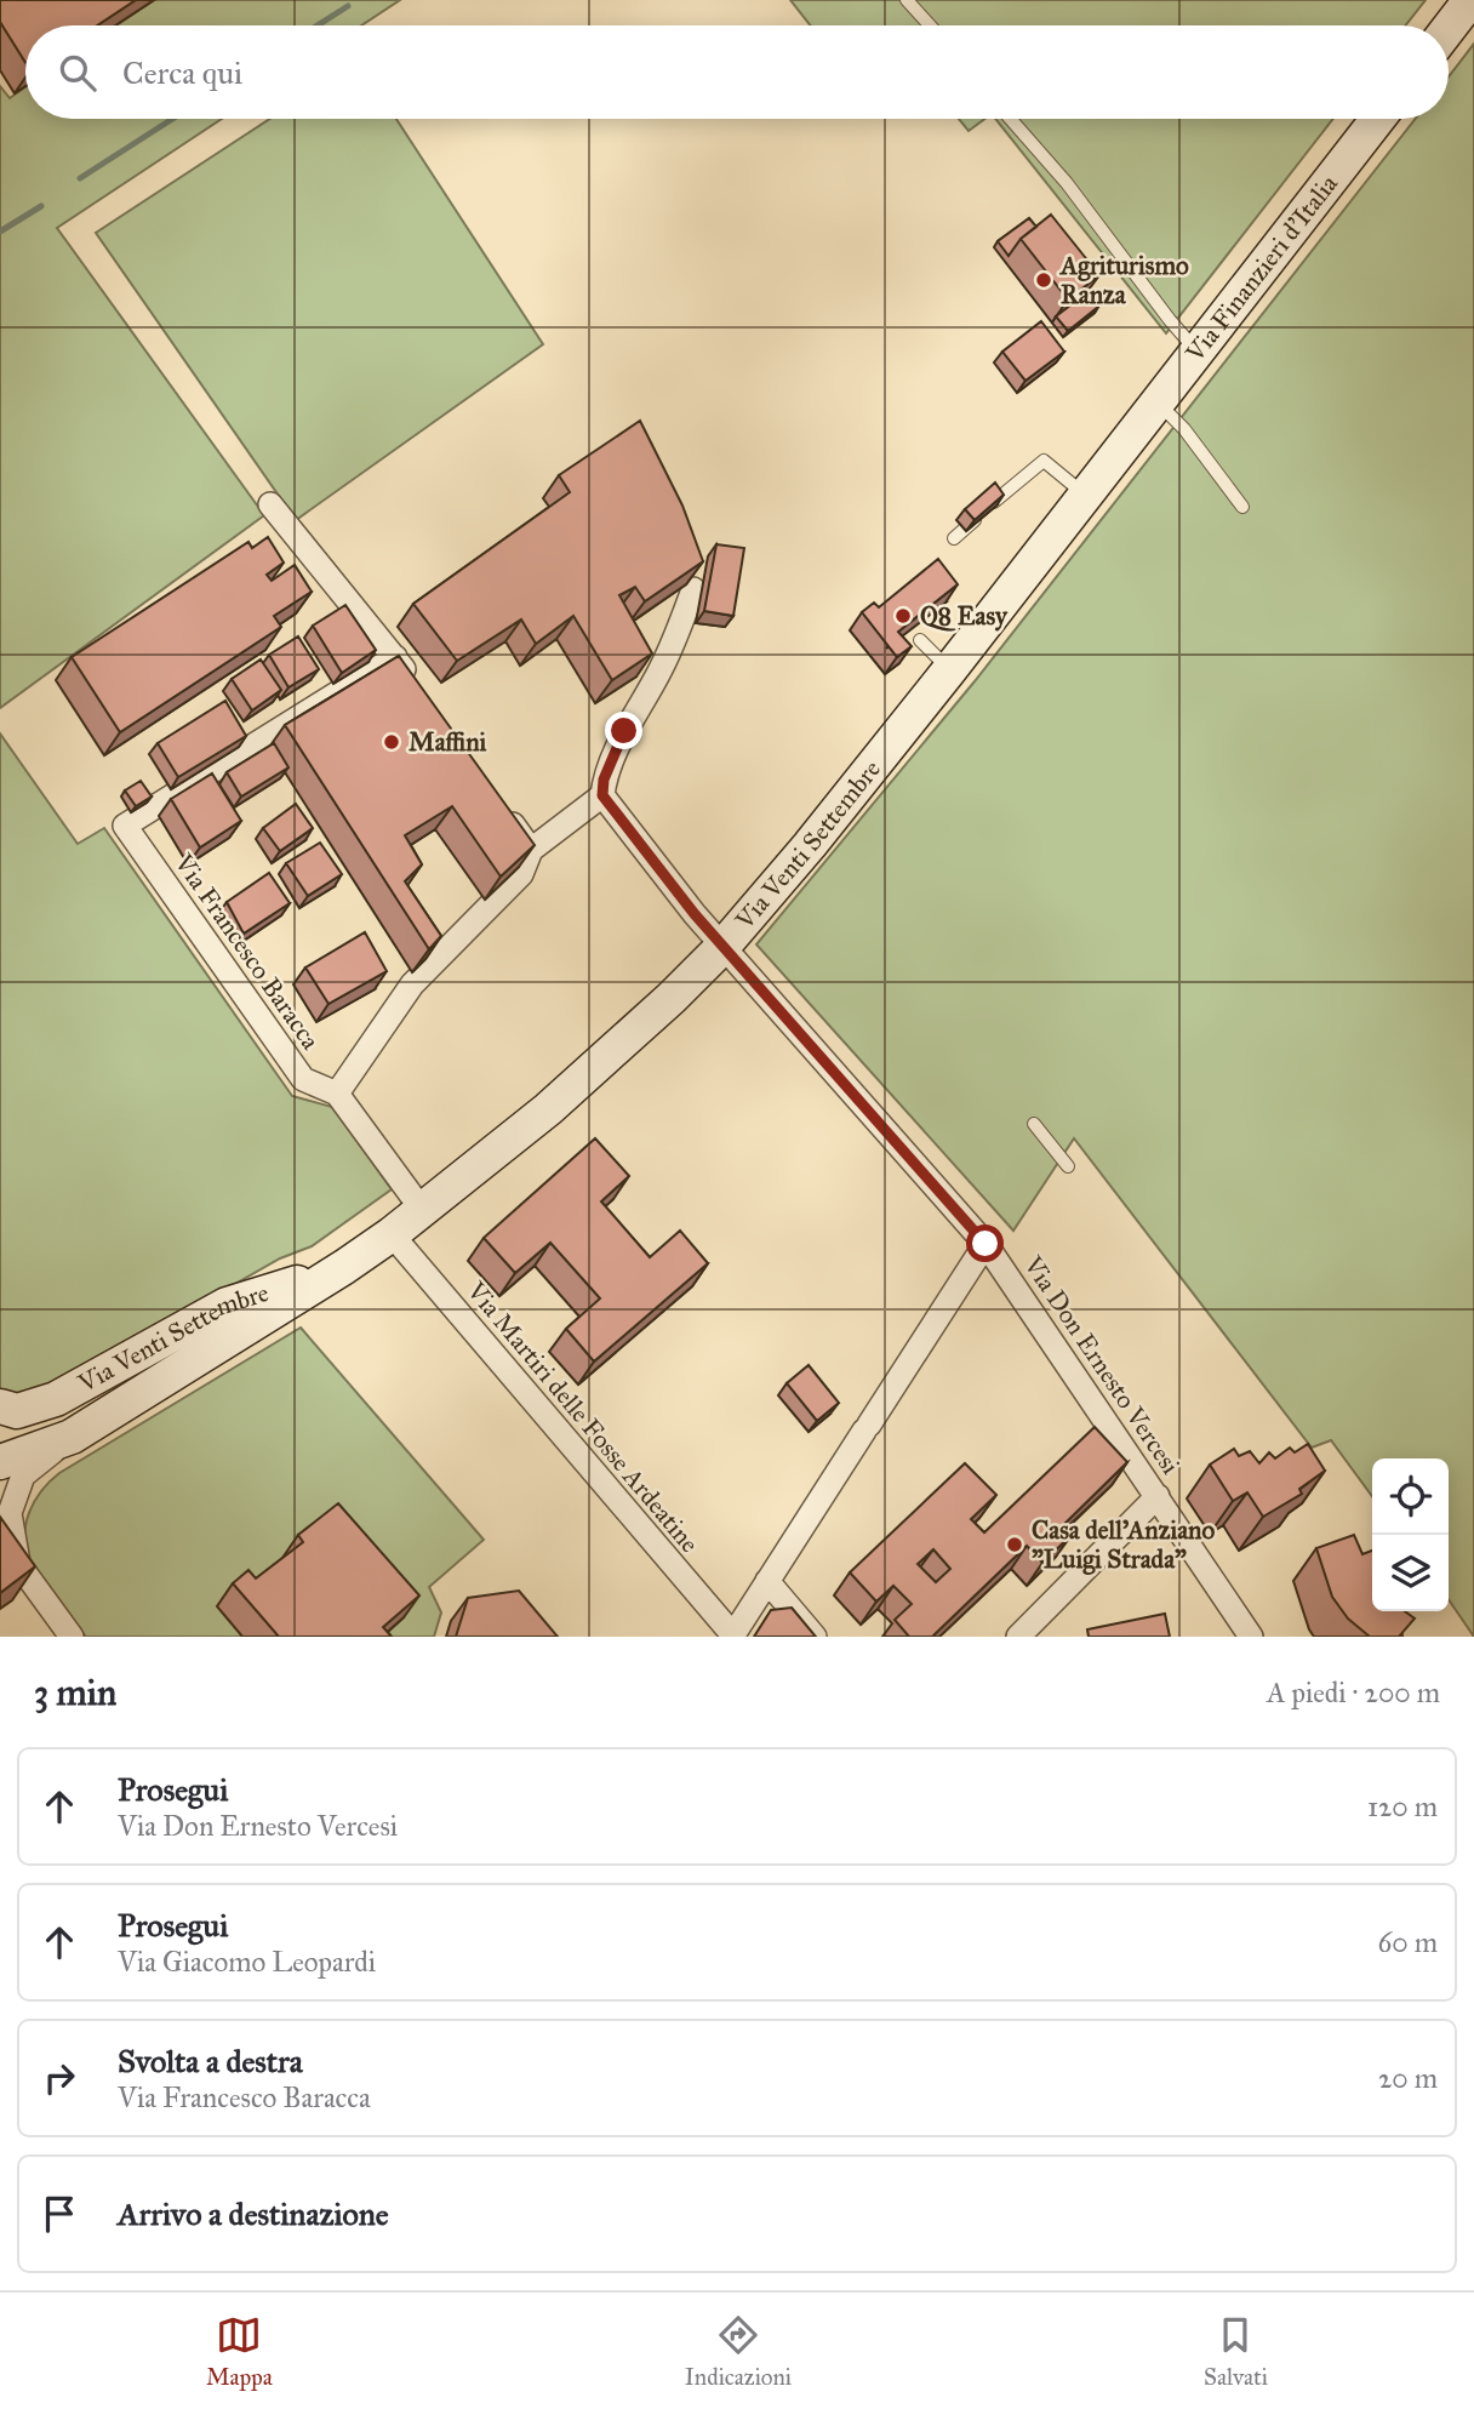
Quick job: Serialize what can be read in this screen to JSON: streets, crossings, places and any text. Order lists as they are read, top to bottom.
{
  "streets": {
    "street": [
      "Via Finanzieri d'Italia",
      "Via Venti Settembre",
      "Via Francesco Baracca",
      "Via Don Ernesto Vercesi",
      "Via Martiri delle Fosse Ardeatine"
    ]
  },
  "crossings": [
    ["Via Finanzieri d'Italia", "Via Venti Settembre"],
    ["Via Venti Settembre", "Via Francesco Baracca"],
    ["Via Venti Settembre", "Via Don Ernesto Vercesi"],
    ["Via Venti Settembre", "Via Martiri delle Fosse Ardeatine"]
  ],
  "places": [
    "Agriturismo Ranza",
    "Q8 Easy",
    "Maffini",
    "Casa dell'Anziano \"Luigi Strada\""
  ],
  "page": {
    "search": "Cerca qui",
    "heading": ["3 min", "A piedi · 200 m"],
    "list": [
      ["Prosegui", "Via Don Ernesto Vercesi", "120 m"],
      ["Prosegui", "Via Giacomo Leopardi", "60 m"],
      ["Svolta a destra", "Via Francesco Baracca", "20 m"],
      "Arrivo a destinazione"
    ],
    "nav": ["Mappa", "Indicazioni", "Salvati"]
  }
}
